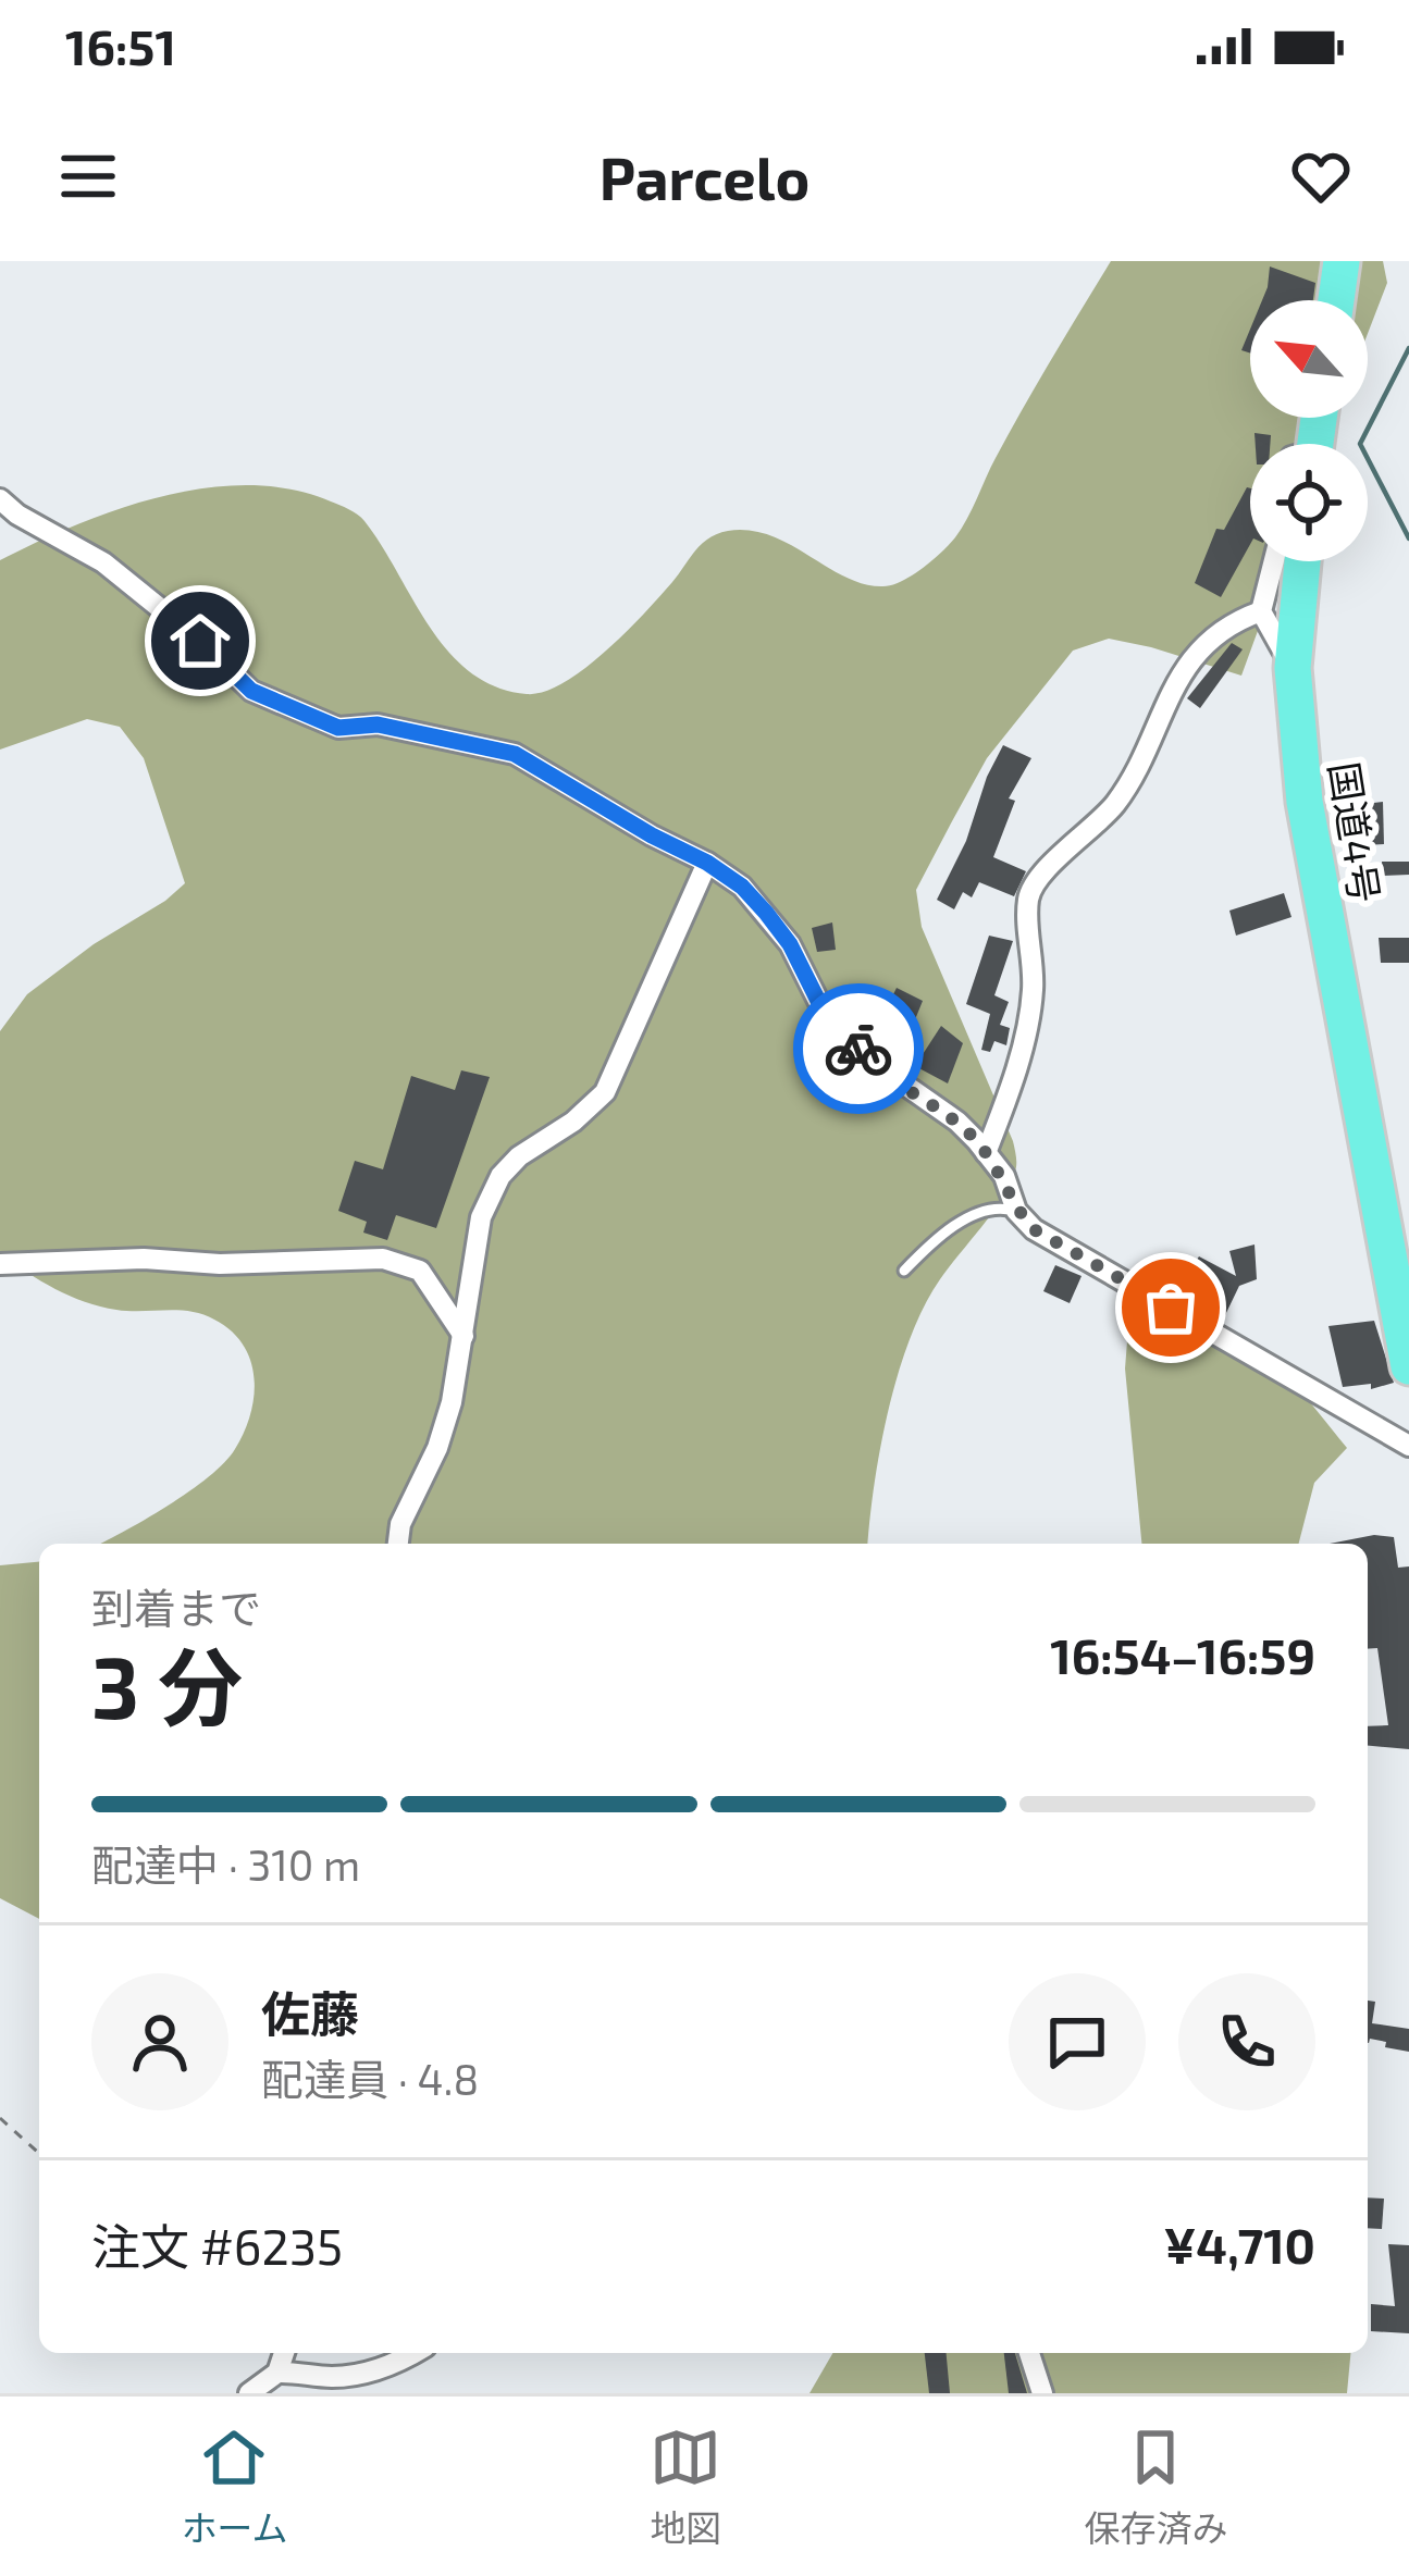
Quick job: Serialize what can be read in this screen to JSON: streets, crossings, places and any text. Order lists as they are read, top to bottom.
{
  "streets": {
    "highway": ["国道4号"]
  },
  "north": "top left",
  "page": {
    "status": "16:51",
    "header": "Parcelo",
    "heading": ["3 分", "到着まで", "16:54–16:59"],
    "panel": [
      "佐藤",
      "配達員 · 4.8",
      "注文 #6235",
      "¥4,710"
    ],
    "bar": "配達中 · 310 m",
    "tabs": ["ホーム", "地図", "保存済み"]
  }
}
